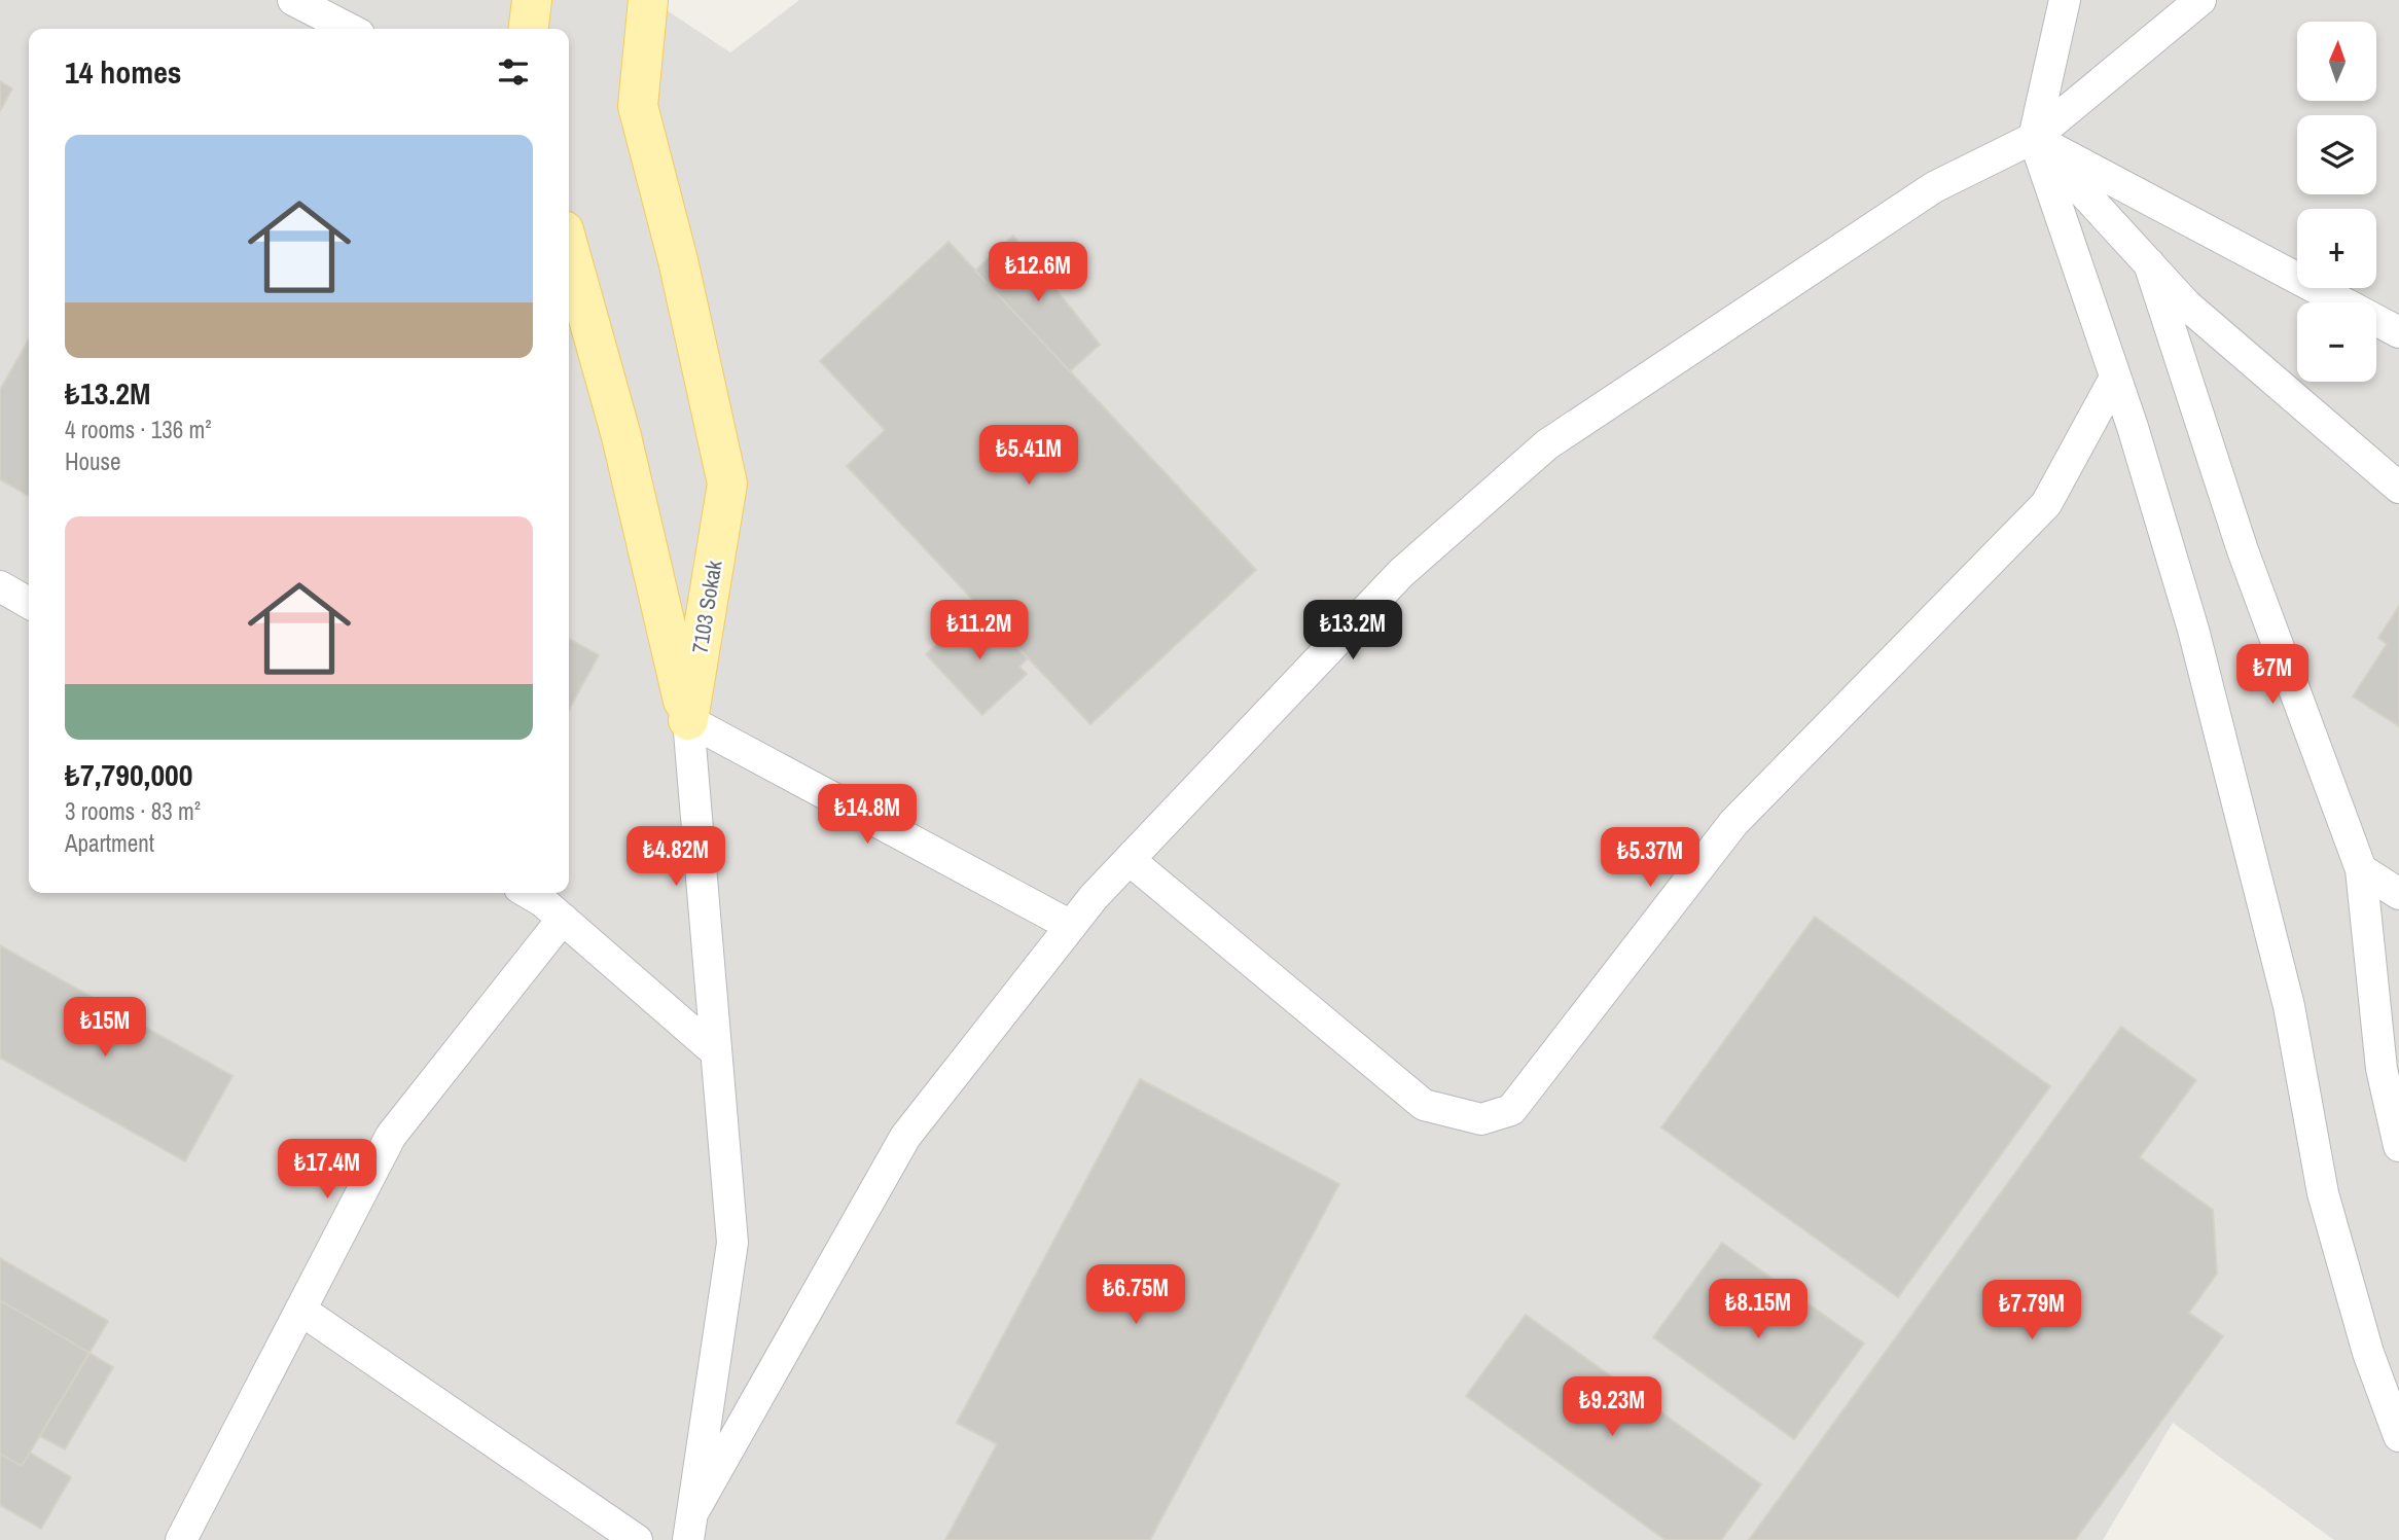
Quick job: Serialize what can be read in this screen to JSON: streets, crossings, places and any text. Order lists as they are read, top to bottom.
{
  "streets": {
    "main road": ["7103 Sokak"]
  },
  "north": "top",
  "page": {
    "map_buttons": ["+", "−"],
    "heading": "14 homes",
    "list": [
      {
        "name": "₺13.2M",
        "note": "4 rooms · 136 m² · House"
      },
      {
        "name": "₺7,790,000",
        "note": "3 rooms · 83 m² · Apartment"
      }
    ],
    "price": [
      "₺12.6M",
      "₺5.41M",
      "₺11.2M",
      "₺13.2M",
      "₺7M",
      "₺14.8M",
      "₺4.82M",
      "₺5.37M",
      "₺15M",
      "₺17.4M",
      "₺6.75M",
      "₺8.15M",
      "₺7.79M",
      "₺9.23M"
    ]
  }
}
